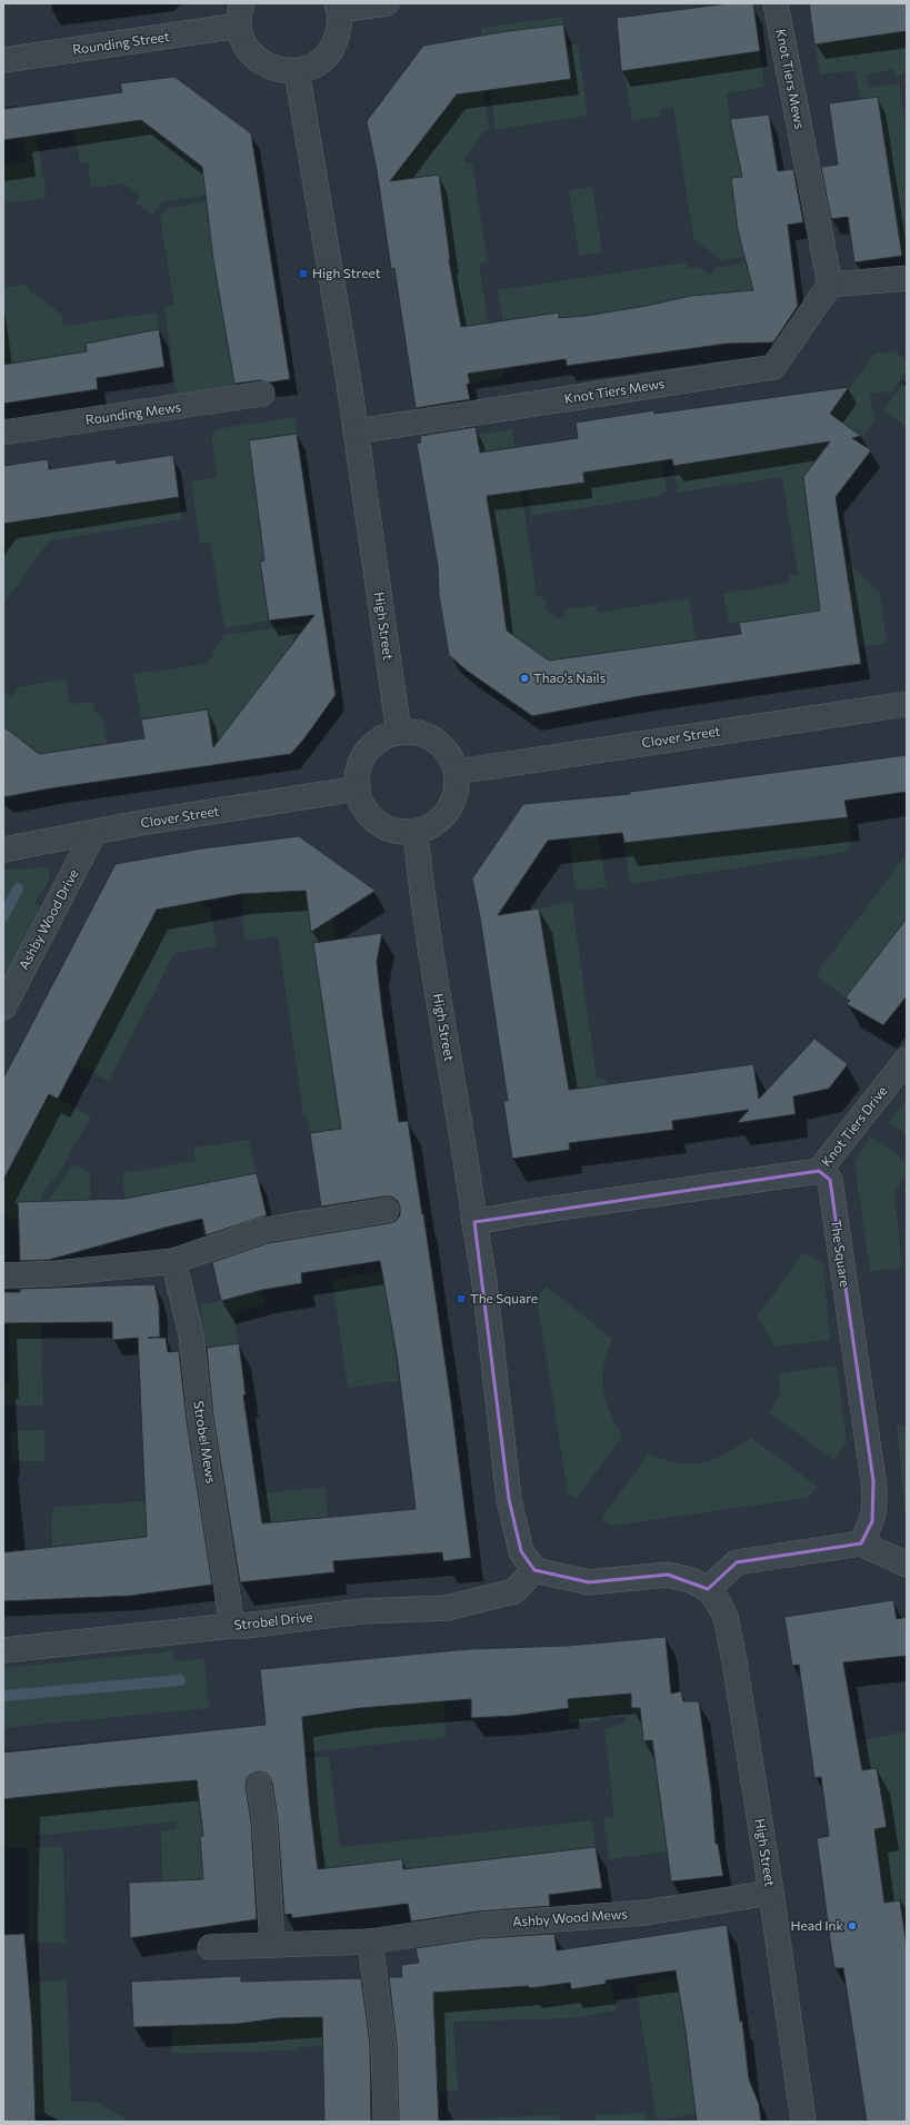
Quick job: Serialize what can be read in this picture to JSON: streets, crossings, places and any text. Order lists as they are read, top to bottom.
{
  "streets": {
    "street": [
      "Rounding Street",
      "Knot Tiers Mews",
      "Rounding Mews",
      "High Street",
      "Clover Street",
      "Ashby Wood Drive",
      "Knot Tiers Drive",
      "The Square",
      "Strobel Mews",
      "Strobel Drive",
      "Ashby Wood Mews"
    ]
  },
  "crossings": [
    ["Knot Tiers Mews", "High Street"],
    ["High Street", "Clover Street"],
    ["High Street", "Ashby Wood Mews"],
    ["Clover Street", "Ashby Wood Drive"],
    ["Knot Tiers Drive", "The Square"],
    ["Strobel Mews", "Strobel Drive"]
  ],
  "places": {
    "transit": ["High Street", "The Square"],
    "other": ["Thao's Nails", "Head Ink"]
  }
}
